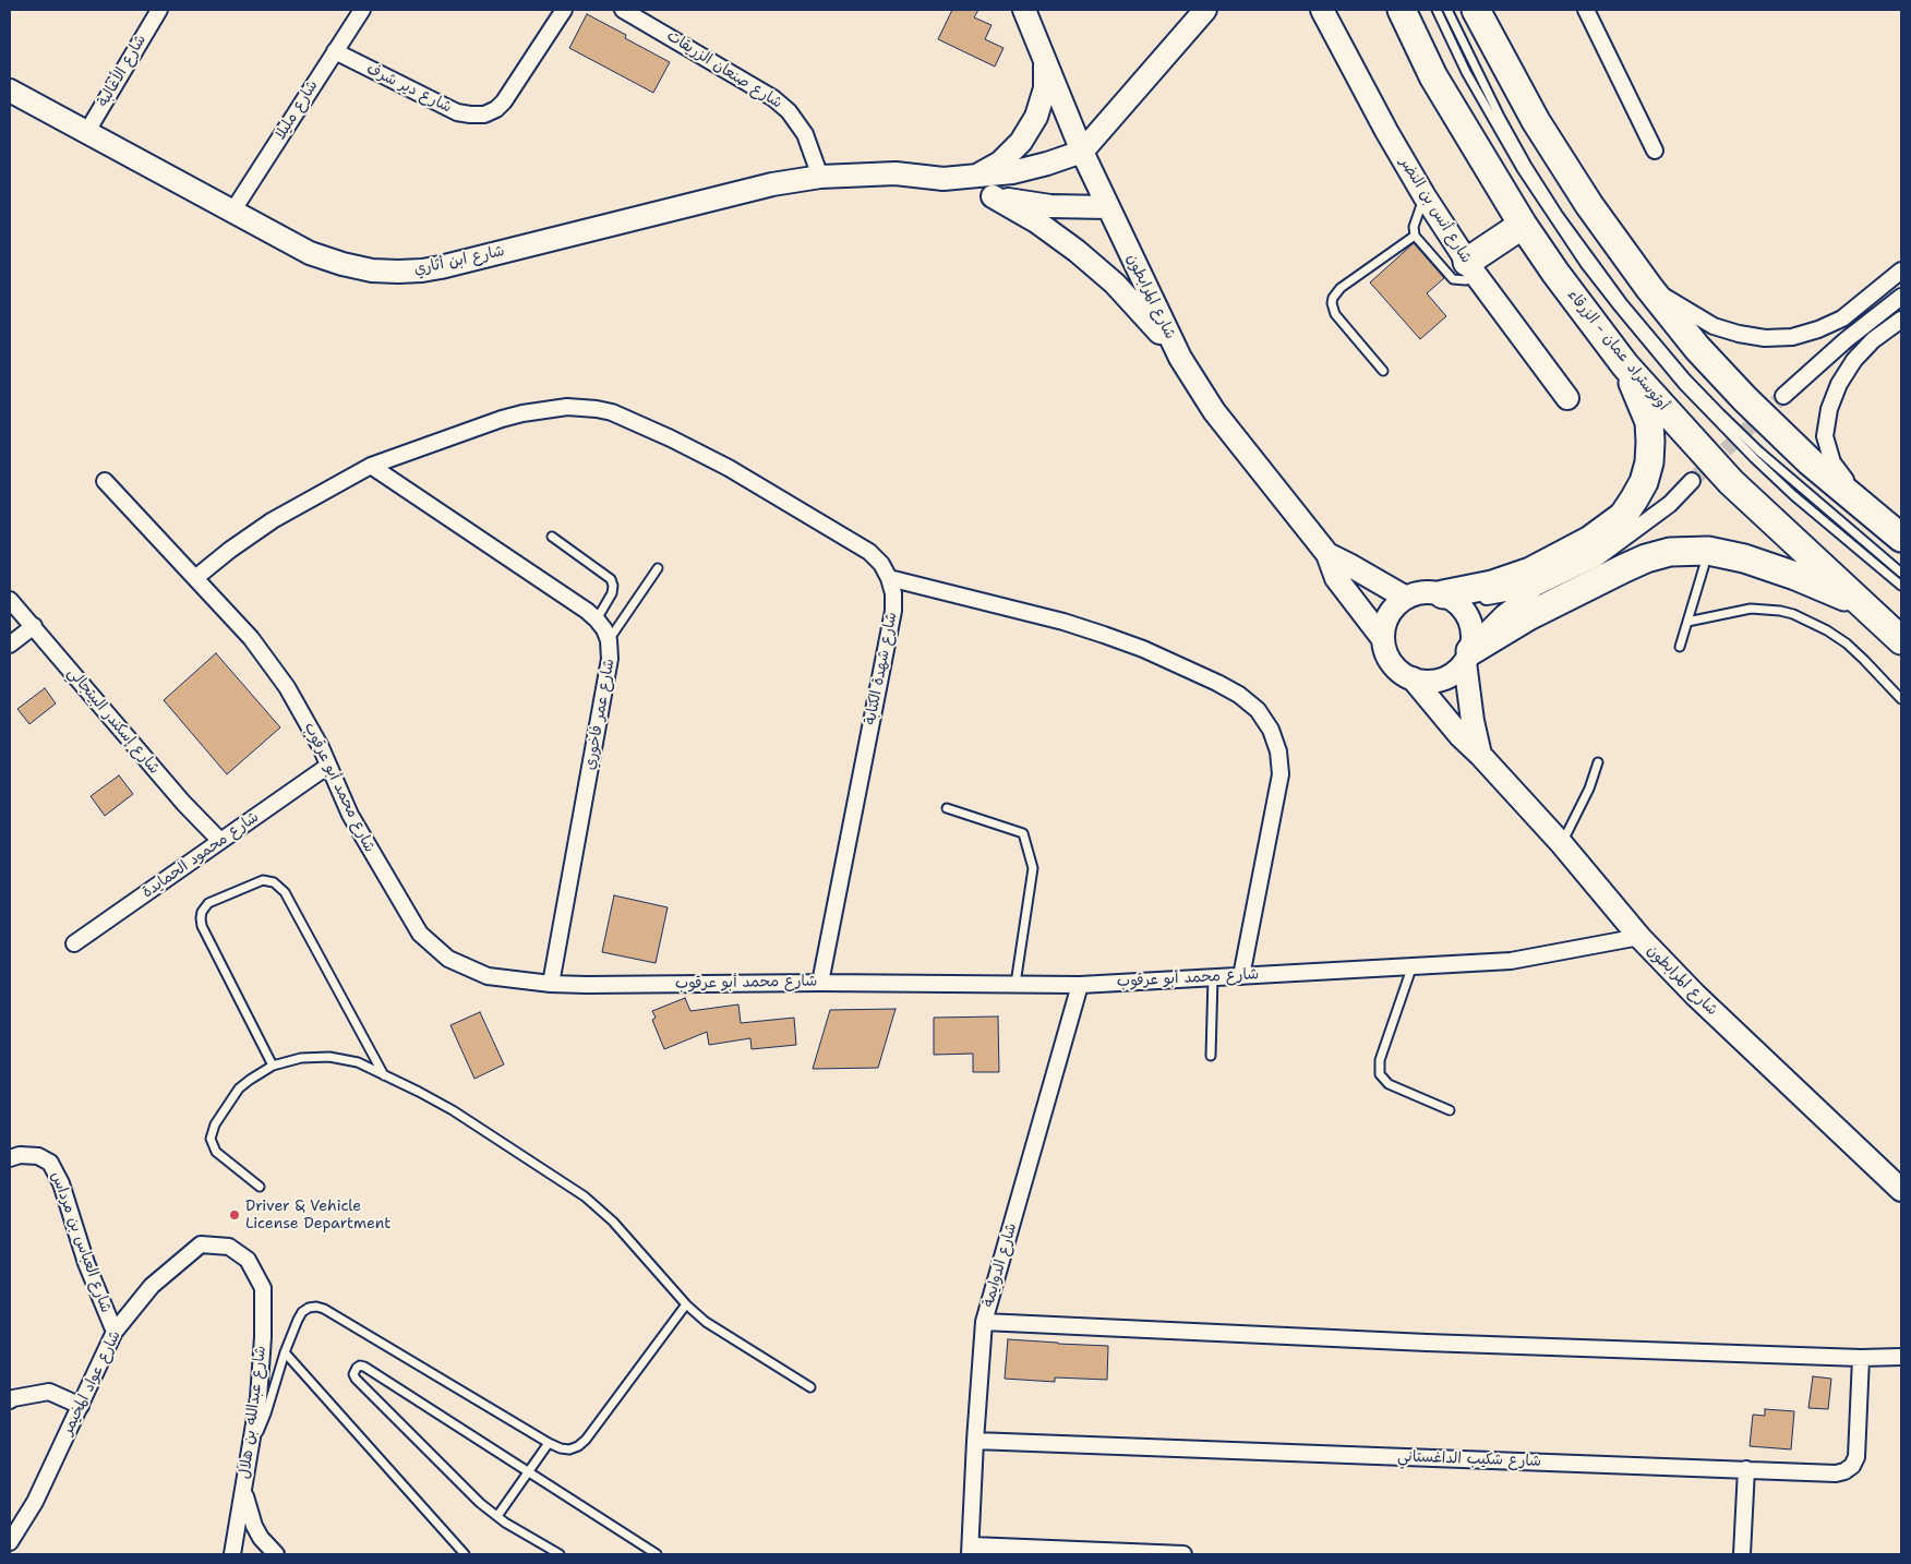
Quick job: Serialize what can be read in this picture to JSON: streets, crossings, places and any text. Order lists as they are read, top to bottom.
{
  "streets": {
    "highway": ["أوتوستراد عمان - الزرقاء"],
    "street": [
      "شارع صنعان الزريقات",
      "شارع الأغالبة",
      "شارع دير شرف",
      "شارع مليلا",
      "شارع أنس بن النضر",
      "شارع ابن أثاري",
      "شارع المرابطون",
      "شارع شهدة الكتابة",
      "شارع عمر فاخوري",
      "شارع إسكندر البيتجالي",
      "شارع محمد أبو عرقوب",
      "شارع محمود الحمايدة",
      "شارع العباس بن مرداس",
      "شارع الدوايمة",
      "شارع عواد المخيمر",
      "شارع عبدالله بن هلال",
      "شارع شكيب الداغستاني"
    ]
  },
  "crossings": [
    ["شارع صنعان الزريقات", "شارع ابن أثاري"],
    ["شارع الأغالبة", "شارع ابن أثاري"],
    ["شارع دير شرف", "شارع مليلا"],
    ["شارع مليلا", "شارع ابن أثاري"],
    ["شارع ابن أثاري", "شارع المرابطون"],
    ["شارع المرابطون", "شارع محمد أبو عرقوب"],
    ["شارع شهدة الكتابة", "شارع عمر فاخوري"],
    ["شارع شهدة الكتابة", "شارع محمد أبو عرقوب"],
    ["شارع عمر فاخوري", "شارع محمد أبو عرقوب"],
    ["شارع إسكندر البيتجالي", "شارع محمود الحمايدة"],
    ["شارع محمد أبو عرقوب", "شارع محمود الحمايدة"],
    ["شارع محمد أبو عرقوب", "شارع الدوايمة"],
    ["شارع العباس بن مرداس", "شارع عواد المخيمر"],
    ["شارع الدوايمة", "شارع شكيب الداغستاني"],
    ["شارع عواد المخيمر", "شارع عبدالله بن هلال"]
  ],
  "places": ["Driver & Vehicle License Department"]
}
